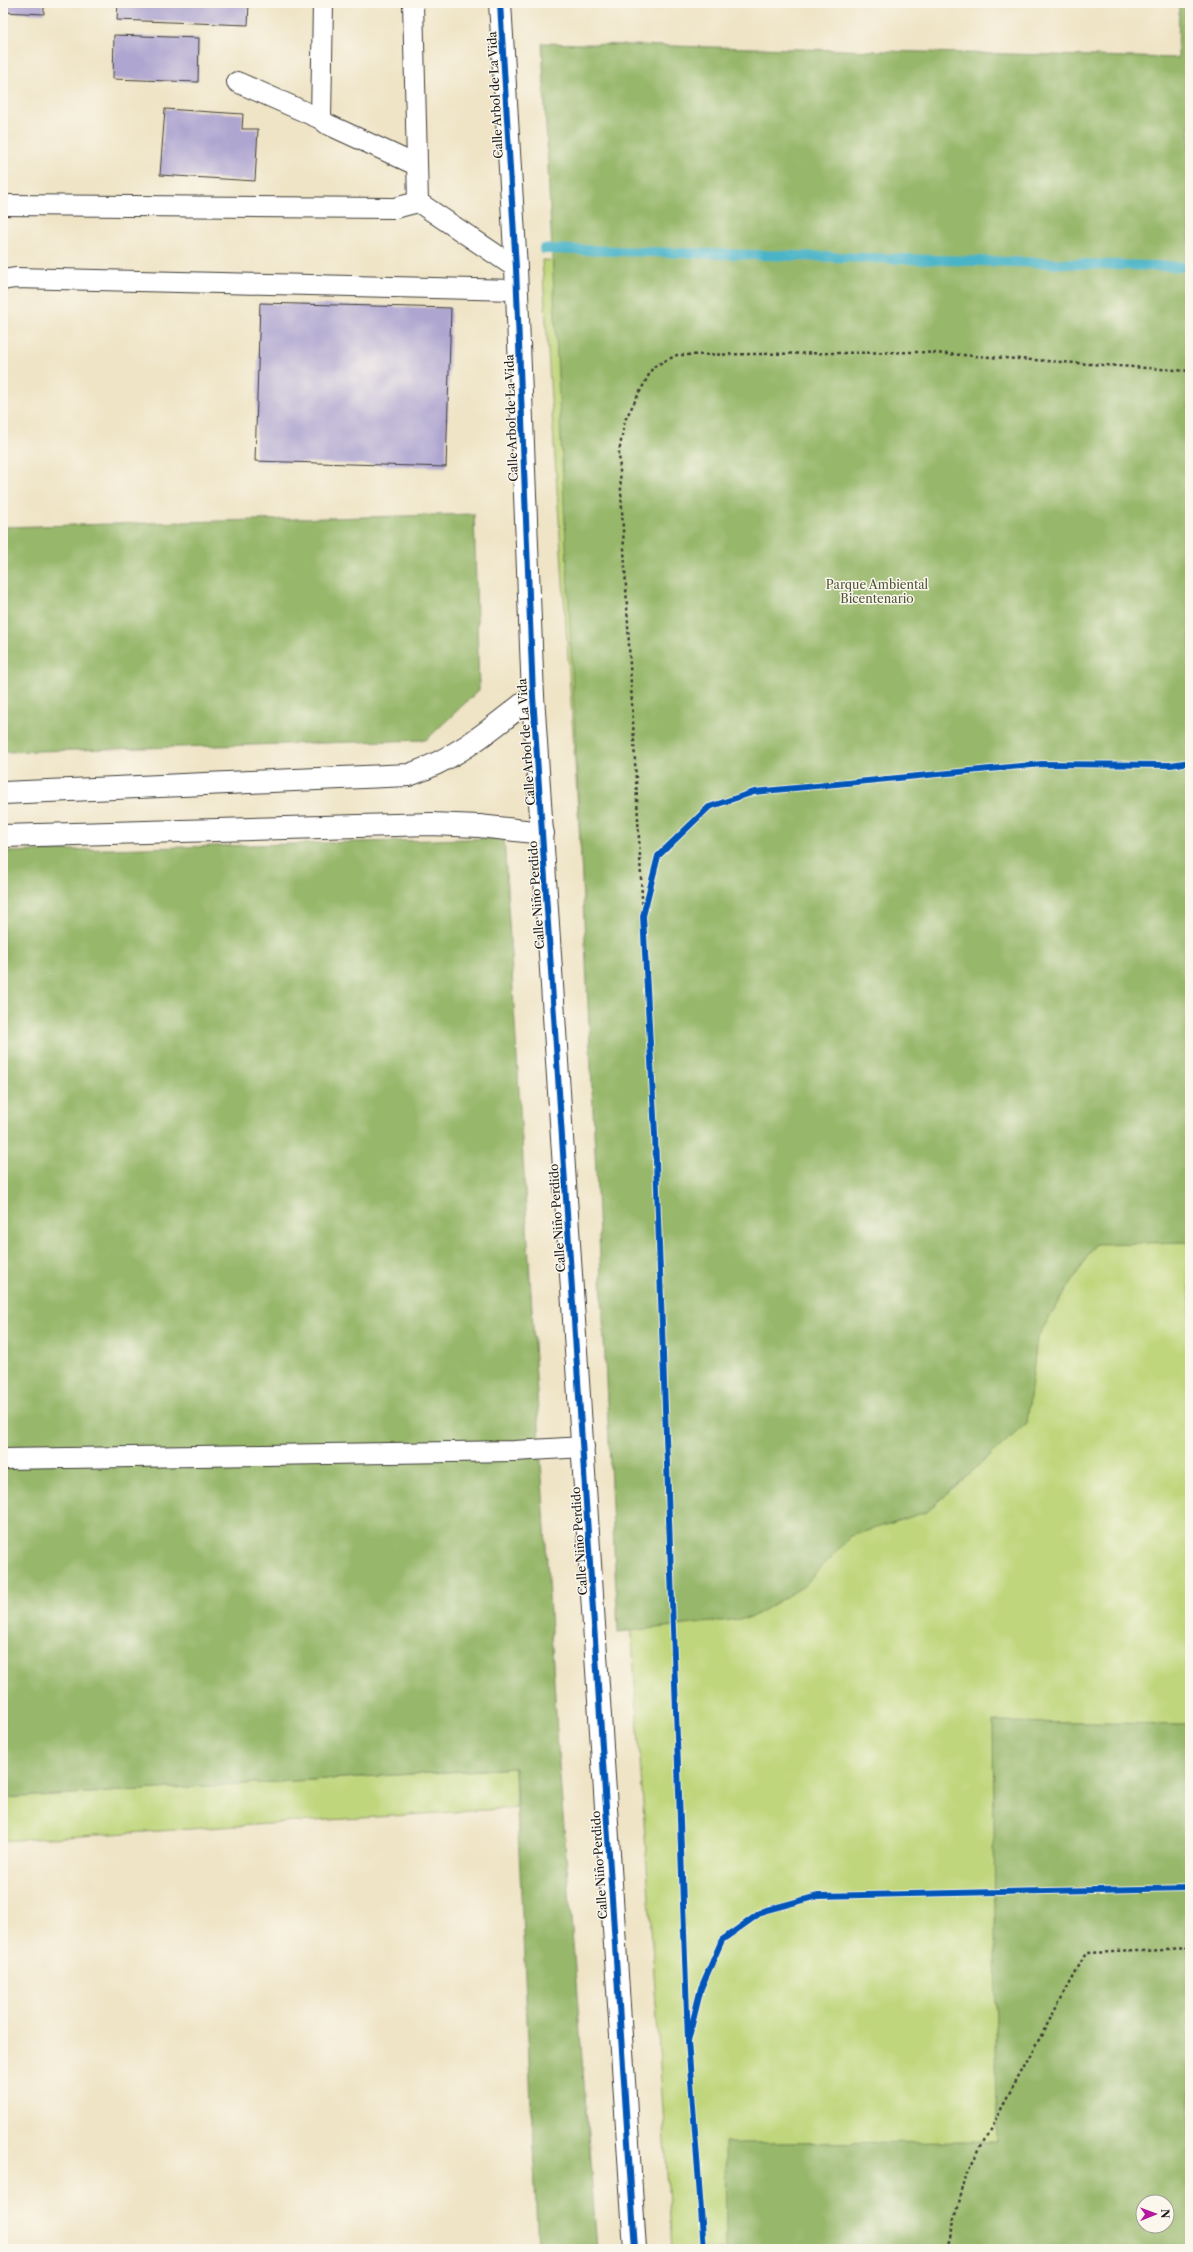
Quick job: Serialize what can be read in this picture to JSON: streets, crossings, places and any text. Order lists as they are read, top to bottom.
{
  "streets": {
    "street": ["Calle Arbol de La Vida", "Calle Niño Perdido"]
  },
  "crossings": [
    ["Calle Arbol de La Vida", "Calle Niño Perdido"]
  ],
  "parks": ["Parque Ambiental Bicentenario"],
  "north": "right"
}
